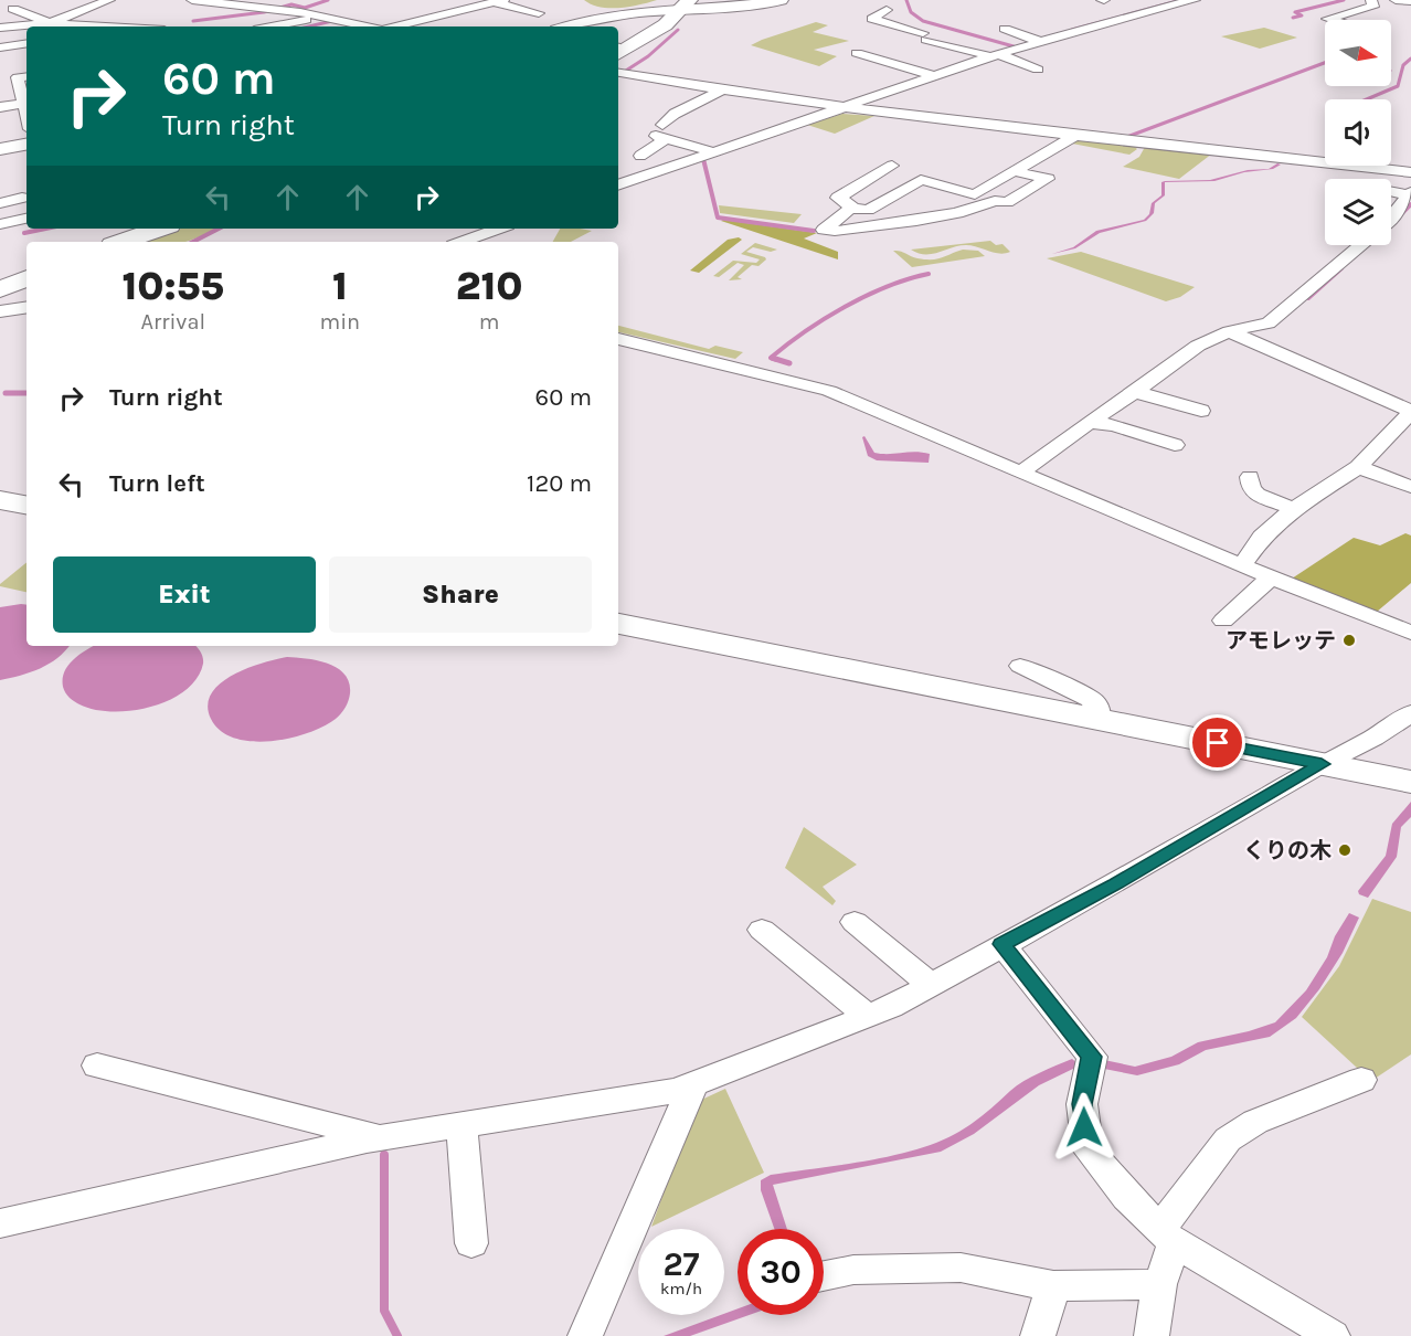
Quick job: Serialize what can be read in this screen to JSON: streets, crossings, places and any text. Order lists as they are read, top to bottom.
{
  "places": ["アモレッテ", "くりの木"],
  "north": "right",
  "page": {
    "turn": ["60 m", "Turn right"],
    "eta": [
      "10:55",
      "Arrival",
      "1",
      "min",
      "210",
      "m"
    ],
    "list": [
      {
        "name": "Turn right",
        "value": "60 m"
      },
      {
        "name": "Turn left",
        "value": "120 m"
      }
    ],
    "buttons": ["Exit", "Share"],
    "speed": "27 km/h",
    "limit": "30"
  }
}
